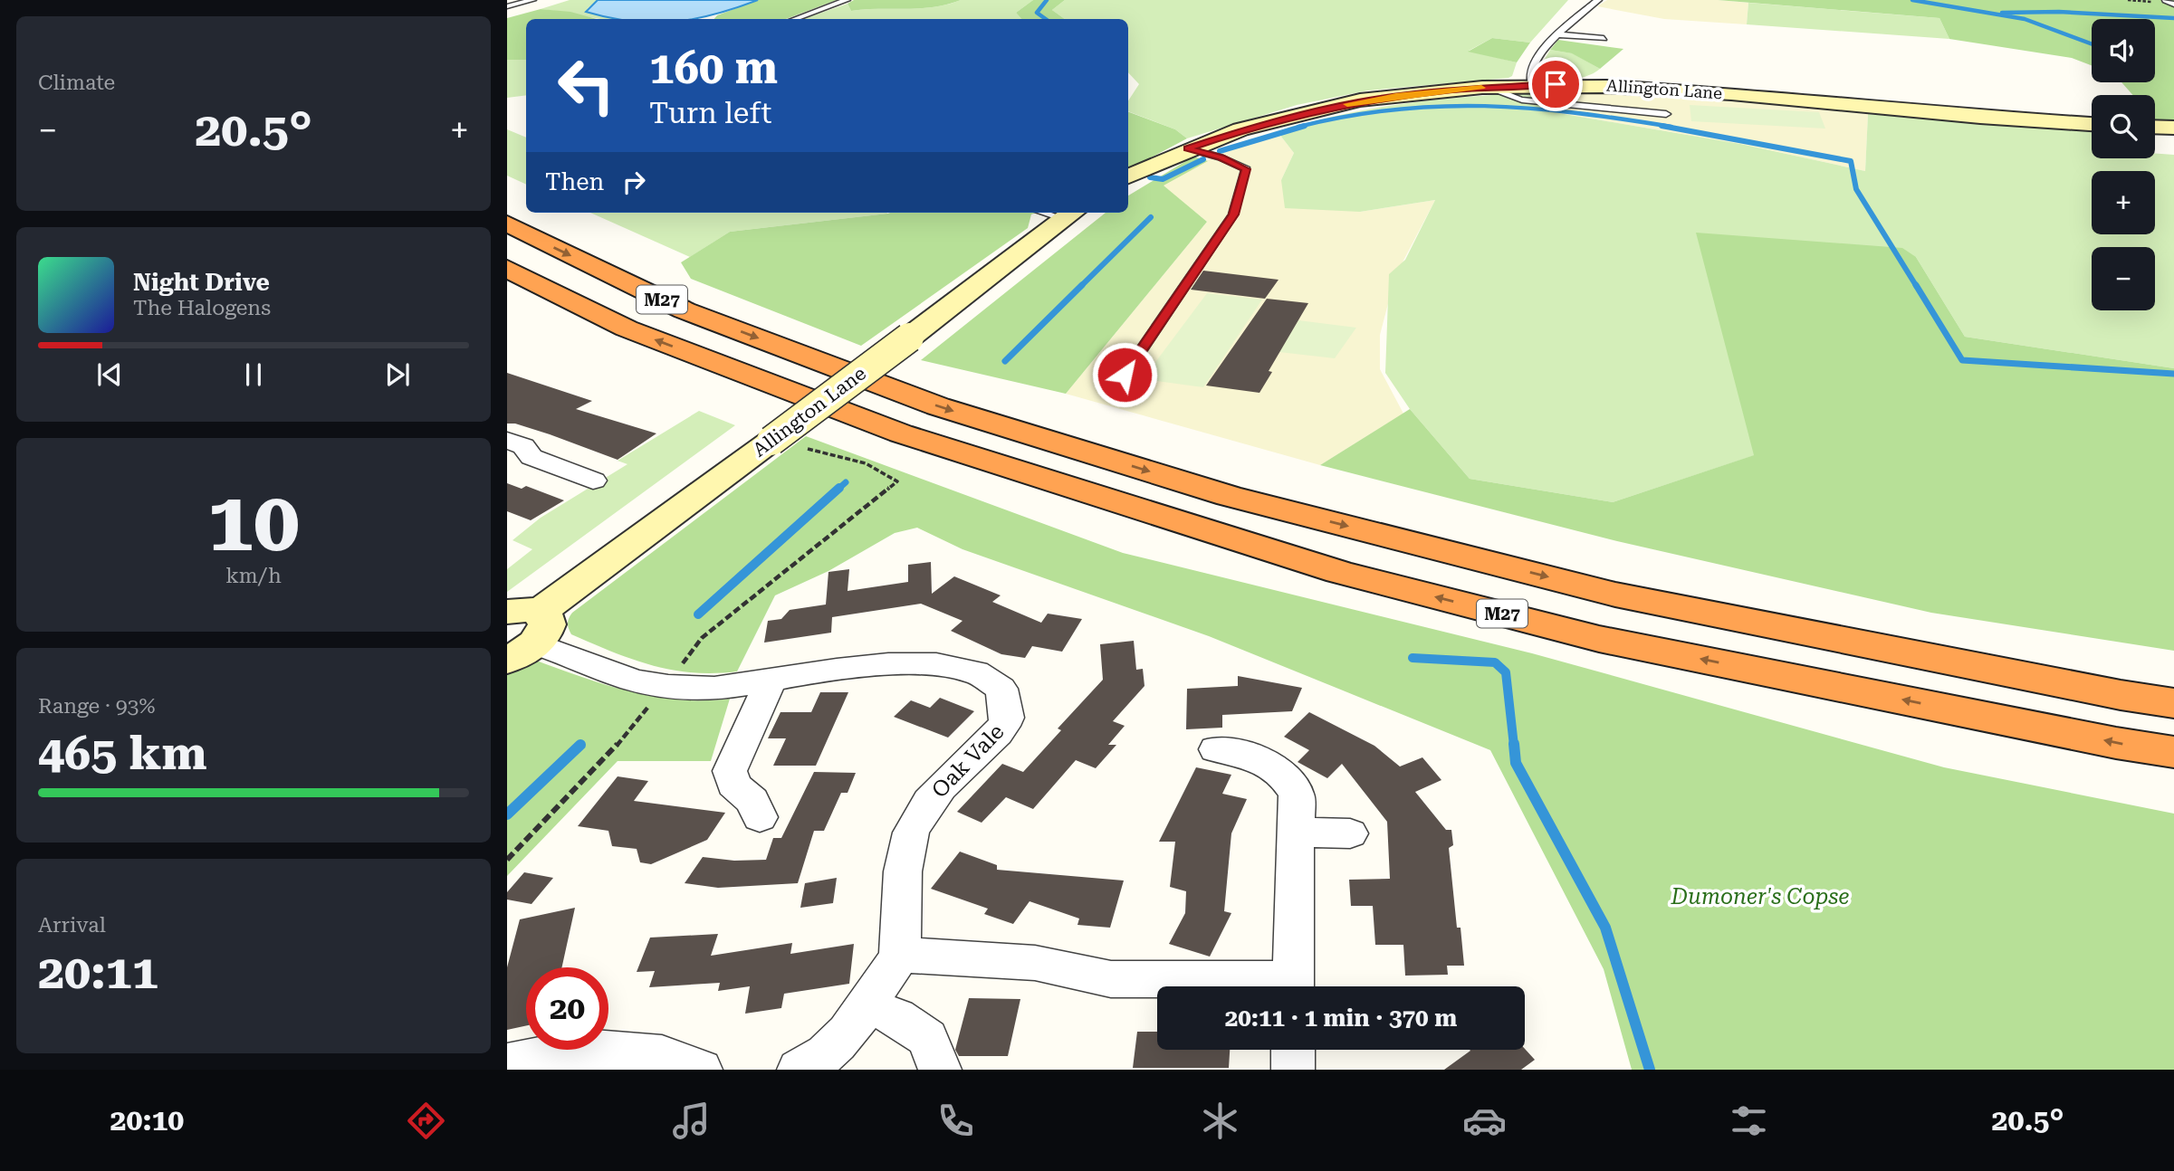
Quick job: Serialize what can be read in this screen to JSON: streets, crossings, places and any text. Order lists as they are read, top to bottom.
{
  "streets": {
    "highway": ["M27"],
    "street": ["Allington Lane", "Oak Vale"]
  },
  "crossings": [
    ["Allington Lane", "Oak Vale"]
  ],
  "parks": ["Dumoner's Copse"],
  "page": {
    "tile": [
      "Climate",
      ["10", "km/h"],
      ["Range · 93%", "465 km"],
      ["Arrival", "20:11"]
    ],
    "map_buttons": ["+", "−"],
    "turn": ["160 m", "Turn left"],
    "heat": ["−", "20.5°", "+"],
    "then": "Then",
    "song": ["Night Drive", "The Halogens"],
    "limit": "20",
    "trip": "20:11 · 1 min · 370 m",
    "tabs": ["20:10", "20.5°"]
  }
}
